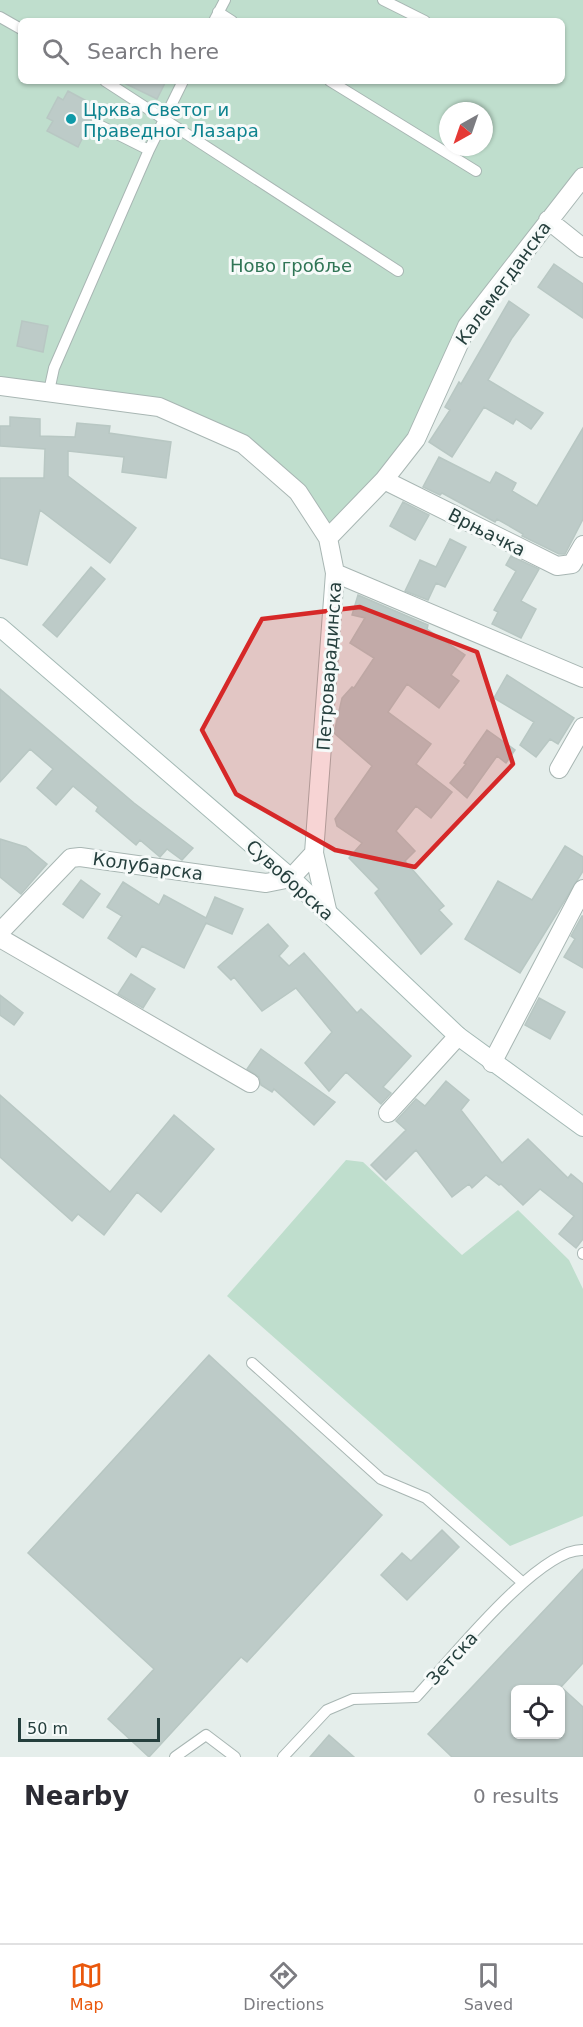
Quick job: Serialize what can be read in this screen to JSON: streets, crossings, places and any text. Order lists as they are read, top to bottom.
{
  "streets": {
    "street": [
      "Калемегданска",
      "Врњачка",
      "Петроварадинска",
      "Колубарска",
      "Сувоборска"
    ],
    "lane": ["Зетска"]
  },
  "crossings": [
    ["Калемегданска", "Врњачка"],
    ["Калемегданска", "Петроварадинска"],
    ["Петроварадинска", "Сувоборска"],
    ["Колубарска", "Сувоборска"]
  ],
  "parks": ["Ново гробље"],
  "places": ["Црква Светог и Праведног Лазара"],
  "scale_bar": "50 m",
  "north": "bottom left",
  "page": {
    "search": "Search here",
    "scale": "50 m",
    "heading": ["Nearby", "0 results"],
    "nav": ["Map", "Directions", "Saved"]
  }
}
